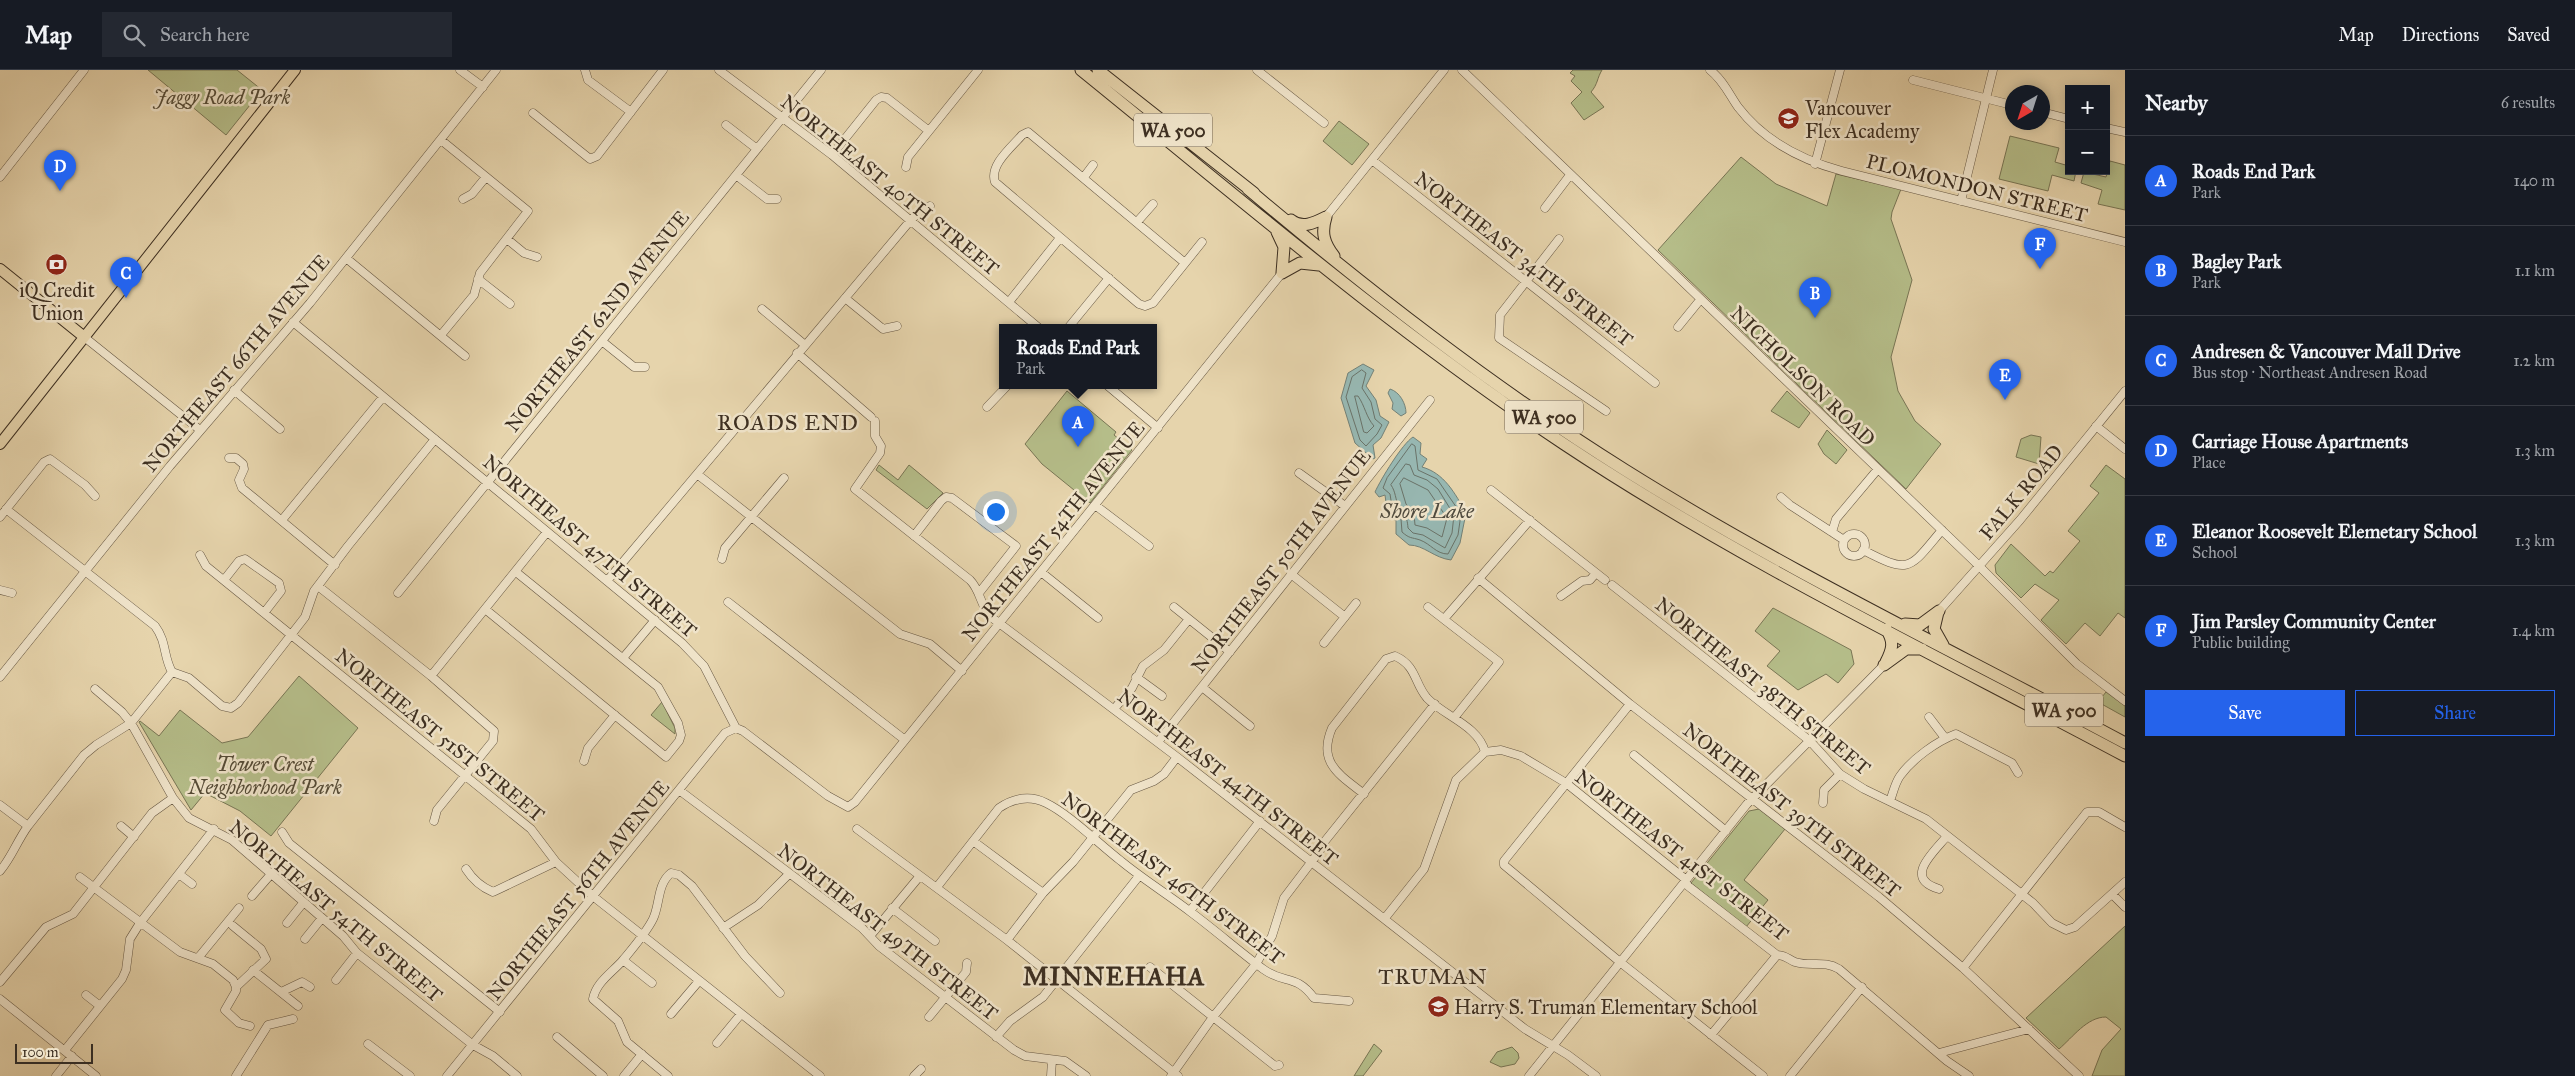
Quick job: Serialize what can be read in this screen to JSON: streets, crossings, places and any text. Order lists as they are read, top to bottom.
{
  "streets": {
    "highway": ["WA 500"],
    "street": [
      "NORTHEAST 40TH STREET",
      "PLOMONDON STREET",
      "NORTHEAST 34TH STREET",
      "NORTHEAST 62ND AVENUE",
      "NORTHEAST 66TH AVENUE",
      "NICHOLSON ROAD",
      "FALK ROAD",
      "NORTHEAST 54TH AVENUE",
      "NORTHEAST 47TH STREET",
      "NORTHEAST 50TH AVENUE",
      "NORTHEAST 38TH STREET",
      "NORTHEAST 51ST STREET",
      "NORTHEAST 44TH STREET",
      "NORTHEAST 39TH STREET",
      "NORTHEAST 41ST STREET",
      "NORTHEAST 46TH STREET",
      "NORTHEAST 56TH AVENUE",
      "NORTHEAST 54TH STREET",
      "NORTHEAST 49TH STREET"
    ]
  },
  "crossings": [
    ["NORTHEAST 40TH STREET", "NORTHEAST 62ND AVENUE"],
    ["NORTHEAST 62ND AVENUE", "NORTHEAST 47TH STREET"],
    ["NORTHEAST 66TH AVENUE", "NORTHEAST 47TH STREET"],
    ["NICHOLSON ROAD", "FALK ROAD"],
    ["NORTHEAST 54TH AVENUE", "NORTHEAST 47TH STREET"],
    ["NORTHEAST 54TH AVENUE", "NORTHEAST 44TH STREET"],
    ["NORTHEAST 47TH STREET", "NORTHEAST 56TH AVENUE"],
    ["NORTHEAST 50TH AVENUE", "NORTHEAST 44TH STREET"],
    ["NORTHEAST 51ST STREET", "NORTHEAST 56TH AVENUE"],
    ["NORTHEAST 56TH AVENUE", "NORTHEAST 54TH STREET"],
    ["NORTHEAST 56TH AVENUE", "NORTHEAST 49TH STREET"]
  ],
  "districts": ["ROADS END", "MINNEHAHA", "TRUMAN"],
  "water": ["Shore Lake"],
  "parks": ["Jaggy Road Park", "Tower Crest Neighborhood Park"],
  "places": {
    "school or university": ["Vancouver Flex Academy", "Harry S. Truman Elementary School"],
    "bank": ["iQ Credit Union"]
  },
  "scale_bar": "100 m",
  "north": "bottom left",
  "page": {
    "header": "Map",
    "search": "Search here",
    "nav": ["Map", "Directions", "Saved"],
    "heading": ["Nearby", "6 results"],
    "map_buttons": ["+", "−"],
    "list": [
      {
        "mark": "A",
        "name": "Roads End Park",
        "note": "Park",
        "value": "140 m"
      },
      {
        "mark": "B",
        "name": "Bagley Park",
        "note": "Park",
        "value": "1.1 km"
      },
      {
        "mark": "C",
        "name": "Andresen & Vancouver Mall Drive",
        "note": "Bus stop · Northeast Andresen Road",
        "value": "1.2 km"
      },
      {
        "mark": "D",
        "name": "Carriage House Apartments",
        "note": "Place",
        "value": "1.3 km"
      },
      {
        "mark": "E",
        "name": "Eleanor Roosevelt Elemetary School",
        "note": "School",
        "value": "1.3 km"
      },
      {
        "mark": "F",
        "name": "Jim Parsley Community Center",
        "note": "Public building",
        "value": "1.4 km"
      }
    ],
    "pins": [
      "D",
      "F",
      "C",
      "B",
      "E",
      "A"
    ],
    "popup": ["Roads End Park", "Park"],
    "buttons": ["Save", "Share"],
    "scale": "100 m"
  }
}
